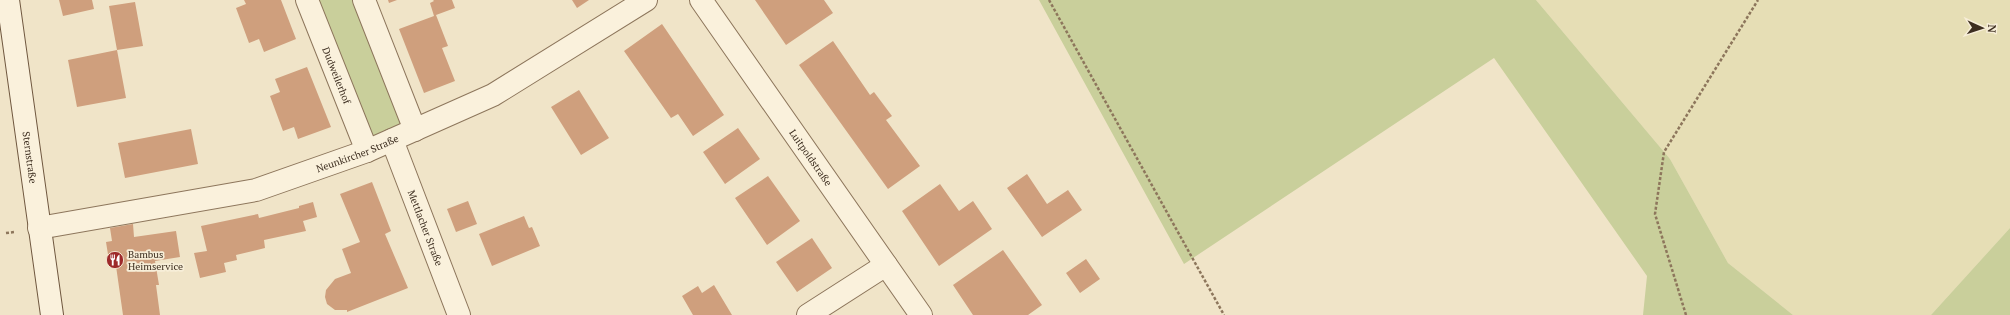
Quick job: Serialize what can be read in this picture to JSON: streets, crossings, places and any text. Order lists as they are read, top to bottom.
{
  "streets": {
    "street": [
      "Dudweilerhof",
      "Neunkircher Straße",
      "Luitpoldstraße",
      "Sternstraße",
      "Mettlacher Straße"
    ]
  },
  "crossings": [
    ["Dudweilerhof", "Neunkircher Straße"],
    ["Neunkircher Straße", "Sternstraße"],
    ["Neunkircher Straße", "Mettlacher Straße"]
  ],
  "places": {
    "restaurant": ["Bambus Heimservice"]
  },
  "north": "right"
}
